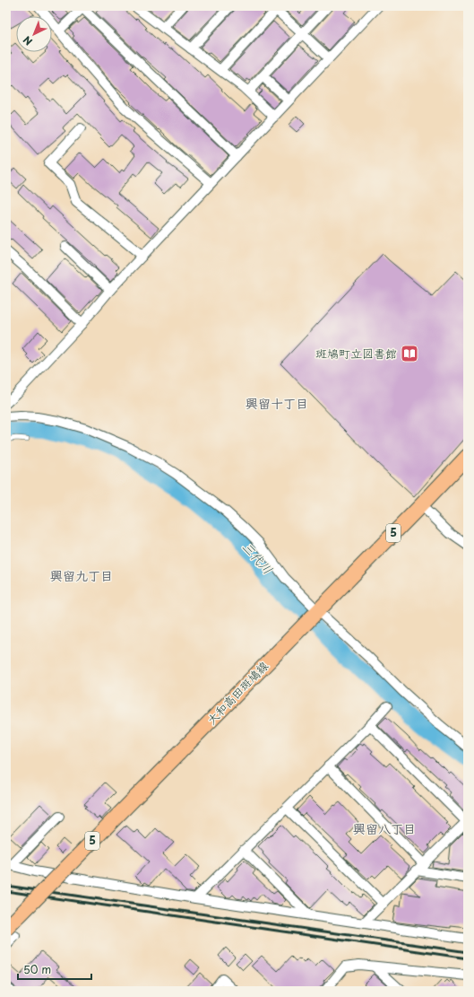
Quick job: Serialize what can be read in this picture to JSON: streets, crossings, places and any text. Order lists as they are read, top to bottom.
{
  "streets": {
    "main road": ["5", "大和高田斑鳩線"]
  },
  "districts": ["興留十丁目", "興留九丁目", "興留八丁目"],
  "water": ["三代川"],
  "places": {
    "library": ["斑鳩町立図書館"]
  },
  "scale_bar": "50 m",
  "north": "bottom left"
}
